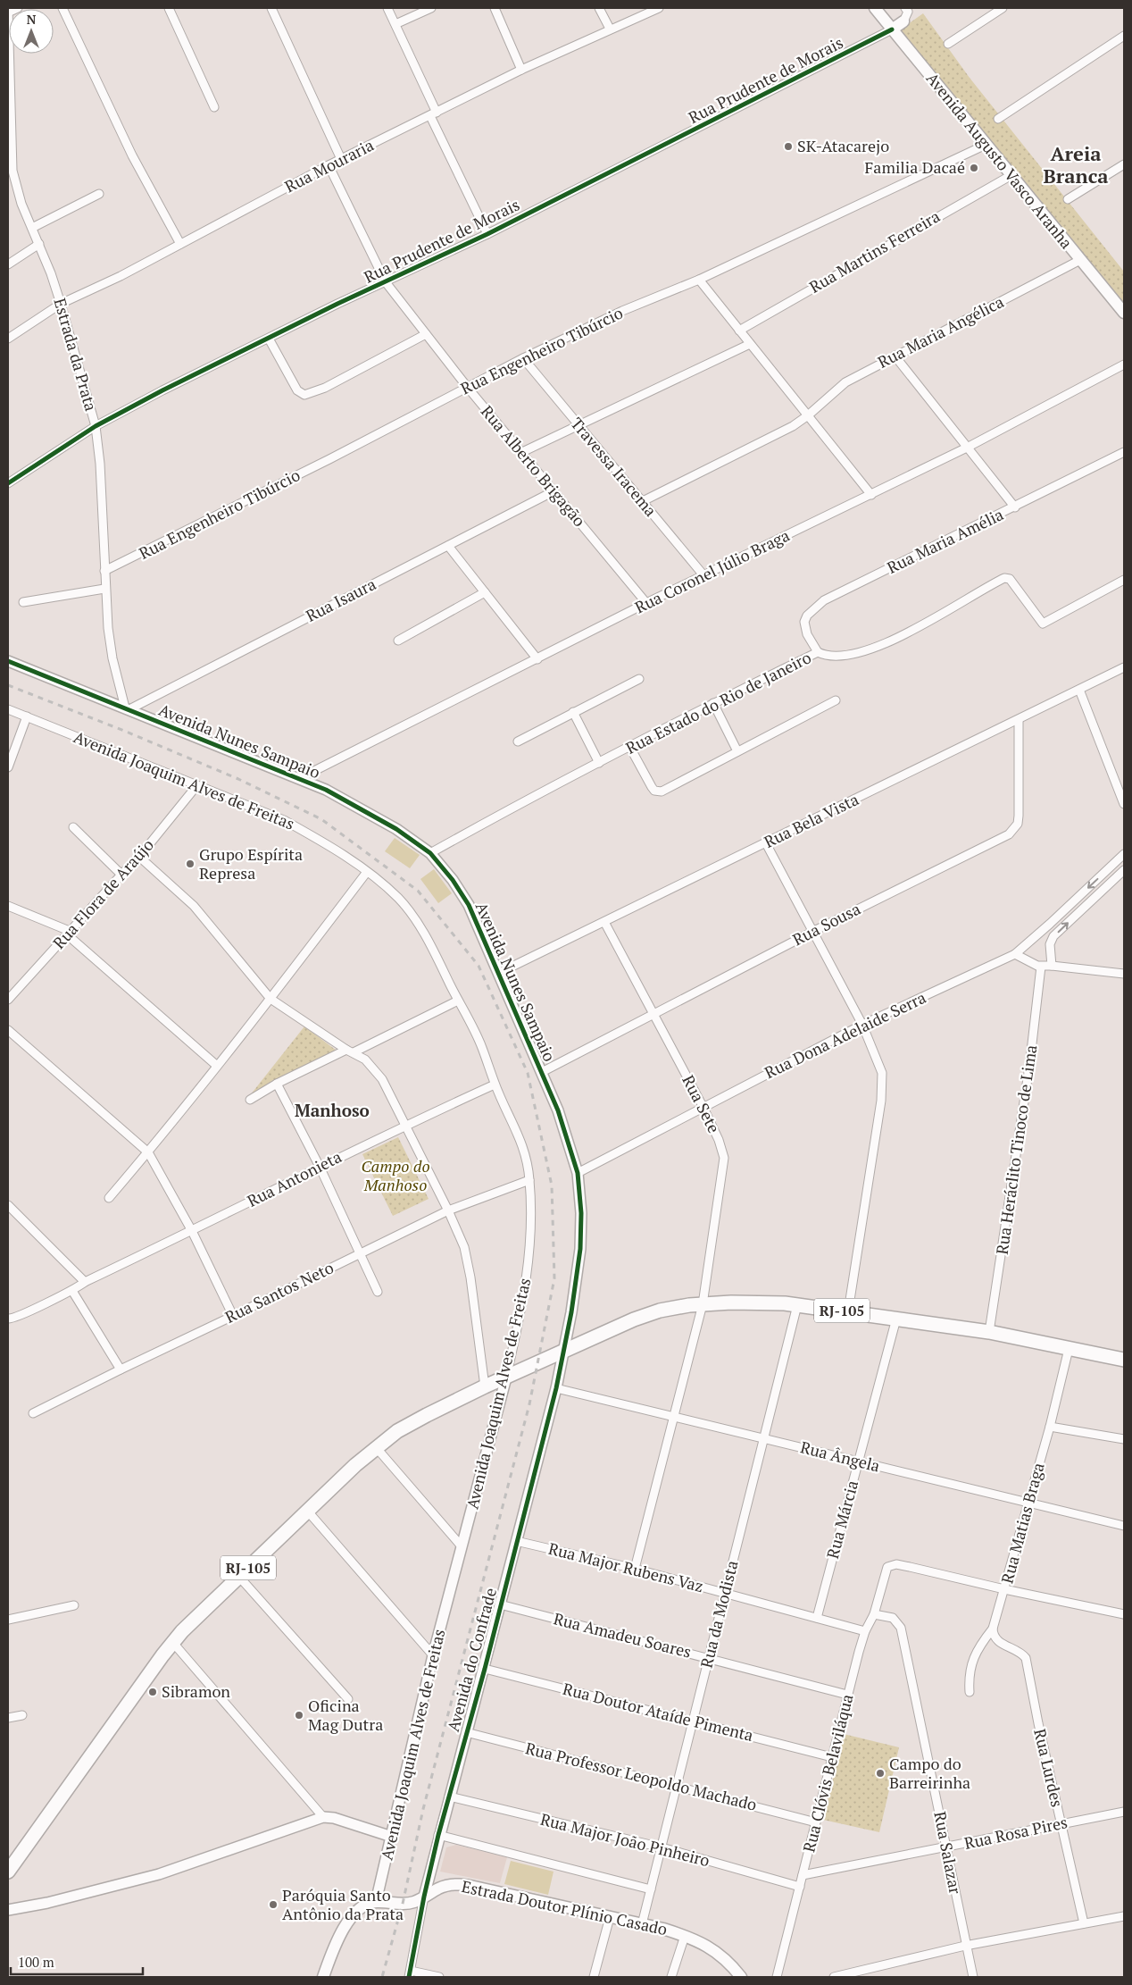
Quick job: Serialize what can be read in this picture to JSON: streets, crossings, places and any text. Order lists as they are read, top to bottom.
{
  "streets": {
    "main road": [
      "Rua Prudente de Morais",
      "Avenida Augusto Vasco Aranha",
      "RJ-105",
      "Estrada Doutor Plínio Casado"
    ],
    "street": [
      "Rua Mouraria",
      "Rua Martins Ferreira",
      "Rua Maria Angélica",
      "Rua Engenheiro Tibúrcio",
      "Estrada da Prata",
      "Rua Alberto Brigagão",
      "Travessa Iracema",
      "Rua Maria Amélia",
      "Rua Coronel Júlio Braga",
      "Rua Isaura",
      "Rua Estado do Rio de Janeiro",
      "Avenida Nunes Sampaio",
      "Avenida Joaquim Alves de Freitas",
      "Rua Bela Vista",
      "Rua Flora de Araújo",
      "Rua Sousa",
      "Rua Dona Adelaide Serra",
      "Rua Sete",
      "Rua Heráclito Tinoco de Lima",
      "Rua Antonieta",
      "Rua Santos Neto",
      "Rua Ângela",
      "Rua Márcia",
      "Rua Matias Braga",
      "Rua Major Rubens Vaz",
      "Rua da Modista",
      "Rua Amadeu Soares",
      "Avenida do Confrade",
      "Rua Doutor Ataíde Pimenta",
      "Rua Lurdes",
      "Rua Clóvis Belaviláqua",
      "Rua Professor Leopoldo Machado",
      "Rua Rosa Pires",
      "Rua Major João Pinheiro",
      "Rua Salazar"
    ]
  },
  "crossings": [
    ["Rua Prudente de Morais", "Avenida Augusto Vasco Aranha"],
    ["Rua Prudente de Morais", "Estrada da Prata"],
    ["Rua Prudente de Morais", "Rua Alberto Brigagão"],
    ["Avenida Augusto Vasco Aranha", "Rua Martins Ferreira"],
    ["Avenida Augusto Vasco Aranha", "Rua Maria Angélica"],
    ["Avenida Augusto Vasco Aranha", "Rua Engenheiro Tibúrcio"],
    ["Rua Mouraria", "Estrada da Prata"],
    ["Rua Mouraria", "Rua Alberto Brigagão"],
    ["Rua Maria Angélica", "Travessa Iracema"],
    ["Rua Engenheiro Tibúrcio", "Estrada da Prata"],
    ["Rua Engenheiro Tibúrcio", "Rua Alberto Brigagão"],
    ["Rua Engenheiro Tibúrcio", "Travessa Iracema"],
    ["Estrada da Prata", "Rua Isaura"],
    ["Estrada da Prata", "Avenida Nunes Sampaio"],
    ["Rua Alberto Brigagão", "Rua Coronel Júlio Braga"],
    ["Rua Alberto Brigagão", "Rua Isaura"],
    ["Travessa Iracema", "Rua Coronel Júlio Braga"],
    ["Rua Maria Amélia", "Rua Estado do Rio de Janeiro"],
    ["Rua Coronel Júlio Braga", "Avenida Nunes Sampaio"],
    ["Rua Isaura", "Avenida Nunes Sampaio"],
    ["Rua Estado do Rio de Janeiro", "Avenida Nunes Sampaio"],
    ["Avenida Nunes Sampaio", "Rua Bela Vista"],
    ["Avenida Nunes Sampaio", "Rua Sousa"],
    ["Avenida Nunes Sampaio", "Rua Dona Adelaide Serra"],
    ["Avenida Nunes Sampaio", "RJ-105"],
    ["Avenida Nunes Sampaio", "Avenida do Confrade"],
    ["Avenida Joaquim Alves de Freitas", "Rua Flora de Araújo"],
    ["Avenida Joaquim Alves de Freitas", "Rua Antonieta"],
    ["Avenida Joaquim Alves de Freitas", "Rua Santos Neto"],
    ["Avenida Joaquim Alves de Freitas", "RJ-105"],
    ["Avenida Joaquim Alves de Freitas", "Estrada Doutor Plínio Casado"],
    ["Rua Bela Vista", "Rua Sousa"],
    ["Rua Bela Vista", "Rua Sete"],
    ["Rua Sousa", "Rua Sete"],
    ["Rua Dona Adelaide Serra", "Rua Sete"],
    ["Rua Sete", "RJ-105"],
    ["Rua Sete", "Rua Ângela"],
    ["Rua Sete", "Rua Major Rubens Vaz"],
    ["Rua Heráclito Tinoco de Lima", "RJ-105"],
    ["RJ-105", "Rua Márcia"],
    ["RJ-105", "Rua Matias Braga"],
    ["RJ-105", "Rua da Modista"],
    ["RJ-105", "Avenida do Confrade"],
    ["Rua Ângela", "Rua Márcia"],
    ["Rua Ângela", "Rua Matias Braga"],
    ["Rua Ângela", "Rua da Modista"],
    ["Rua Ângela", "Avenida do Confrade"],
    ["Rua Márcia", "Rua Major Rubens Vaz"],
    ["Rua Matias Braga", "Rua Lurdes"],
    ["Rua Matias Braga", "Rua Clóvis Belaviláqua"],
    ["Rua Major Rubens Vaz", "Rua da Modista"],
    ["Rua Major Rubens Vaz", "Avenida do Confrade"],
    ["Rua Major Rubens Vaz", "Rua Clóvis Belaviláqua"],
    ["Rua da Modista", "Rua Amadeu Soares"],
    ["Rua da Modista", "Rua Doutor Ataíde Pimenta"],
    ["Rua da Modista", "Rua Professor Leopoldo Machado"],
    ["Rua da Modista", "Rua Major João Pinheiro"],
    ["Rua da Modista", "Estrada Doutor Plínio Casado"],
    ["Rua Amadeu Soares", "Avenida do Confrade"],
    ["Rua Amadeu Soares", "Rua Clóvis Belaviláqua"],
    ["Avenida do Confrade", "Rua Doutor Ataíde Pimenta"],
    ["Avenida do Confrade", "Rua Professor Leopoldo Machado"],
    ["Avenida do Confrade", "Rua Major João Pinheiro"],
    ["Avenida do Confrade", "Estrada Doutor Plínio Casado"],
    ["Rua Doutor Ataíde Pimenta", "Rua Clóvis Belaviláqua"],
    ["Rua Lurdes", "Rua Rosa Pires"],
    ["Rua Clóvis Belaviláqua", "Rua Professor Leopoldo Machado"],
    ["Rua Clóvis Belaviláqua", "Rua Rosa Pires"],
    ["Rua Clóvis Belaviláqua", "Rua Major João Pinheiro"],
    ["Rua Clóvis Belaviláqua", "Rua Salazar"],
    ["Rua Rosa Pires", "Rua Salazar"]
  ],
  "districts": ["Areia Branca", "Manhoso"],
  "parks": ["Campo do Manhoso"],
  "places": [
    "SK-Atacarejo",
    "Familia Dacaé",
    "Grupo Espírita Represa",
    "Sibramon",
    "Oficina Mag Dutra",
    "Campo do Barreirinha",
    "Paróquia Santo Antônio da Prata"
  ],
  "scale_bar": "100 m",
  "north": "top"
}
